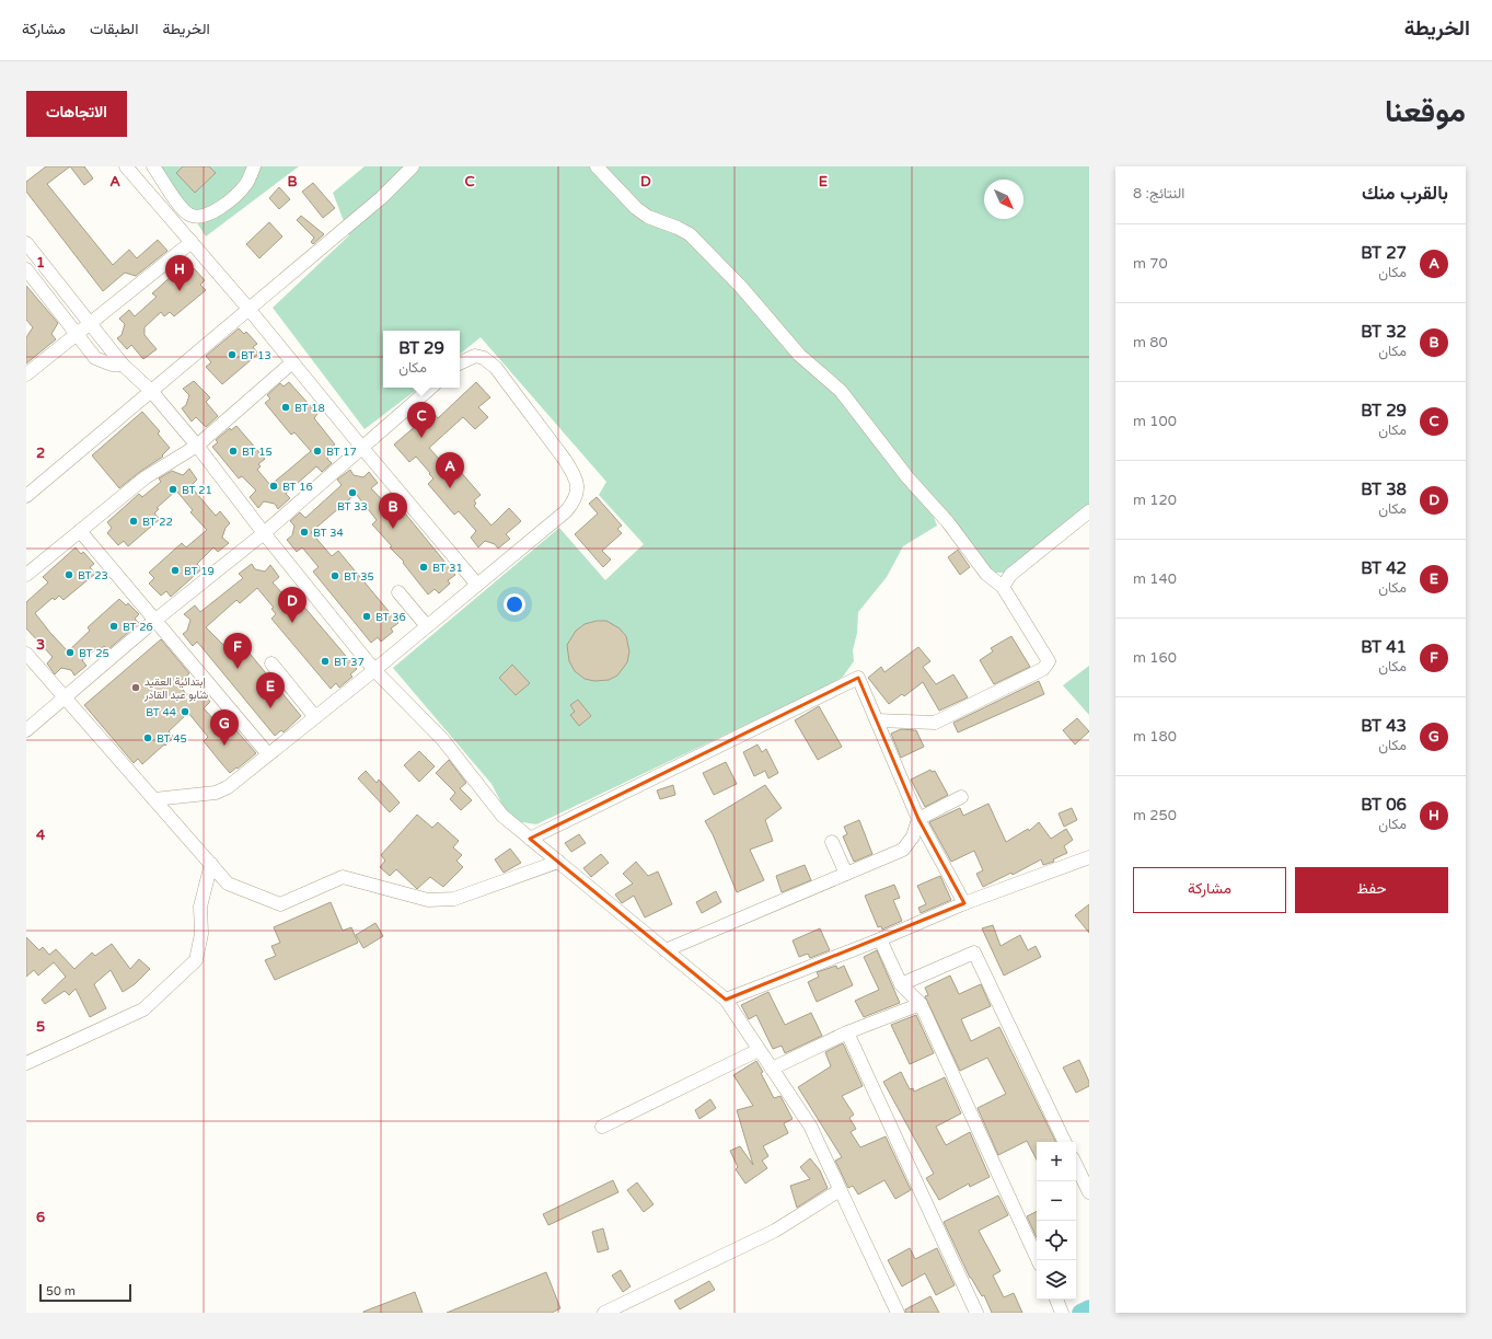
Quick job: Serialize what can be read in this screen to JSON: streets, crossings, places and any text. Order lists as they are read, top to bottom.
{
  "places": [
    "BT 13",
    "BT 18",
    "BT 15",
    "BT 17",
    "BT 16",
    "BT 21",
    "BT 33",
    "BT 22",
    "BT 34",
    "BT 31",
    "BT 19",
    "BT 23",
    "BT 35",
    "BT 36",
    "BT 26",
    "BT 25",
    "BT 37",
    "إبتدائية العقيد شابو عبد القادر",
    "BT 44",
    "BT 45"
  ],
  "scale_bar": "50 m",
  "north": "bottom right",
  "page": {
    "header": "الخريطة",
    "nav": ["الخريطة", "الطبقات", "مشاركة"],
    "title": "موقعنا",
    "buttons": [
      "الاتجاهات",
      ["حفظ", "مشاركة"]
    ],
    "heading": ["بالقرب منك", "النتائج: 8"],
    "list": [
      {
        "mark": "A",
        "name": "BT 27",
        "note": "مكان",
        "value": "70 m"
      },
      {
        "mark": "B",
        "name": "BT 32",
        "note": "مكان",
        "value": "80 m"
      },
      {
        "mark": "C",
        "name": "BT 29",
        "note": "مكان",
        "value": "100 m"
      },
      {
        "mark": "D",
        "name": "BT 38",
        "note": "مكان",
        "value": "120 m"
      },
      {
        "mark": "E",
        "name": "BT 42",
        "note": "مكان",
        "value": "140 m"
      },
      {
        "mark": "F",
        "name": "BT 41",
        "note": "مكان",
        "value": "160 m"
      },
      {
        "mark": "G",
        "name": "BT 43",
        "note": "مكان",
        "value": "180 m"
      },
      {
        "mark": "H",
        "name": "BT 06",
        "note": "مكان",
        "value": "250 m"
      }
    ],
    "pins": [
      "H",
      "C",
      "A",
      "B",
      "D",
      "F",
      "E",
      "G"
    ],
    "popup": ["BT 29", "مكان"],
    "map_buttons": ["+", "−"],
    "scale": "50 m"
  },
  "grid": {
    "columns": [
      "A",
      "B",
      "C",
      "D",
      "E"
    ],
    "rows": [
      "1",
      "2",
      "3",
      "4",
      "5",
      "6"
    ]
  }
}
